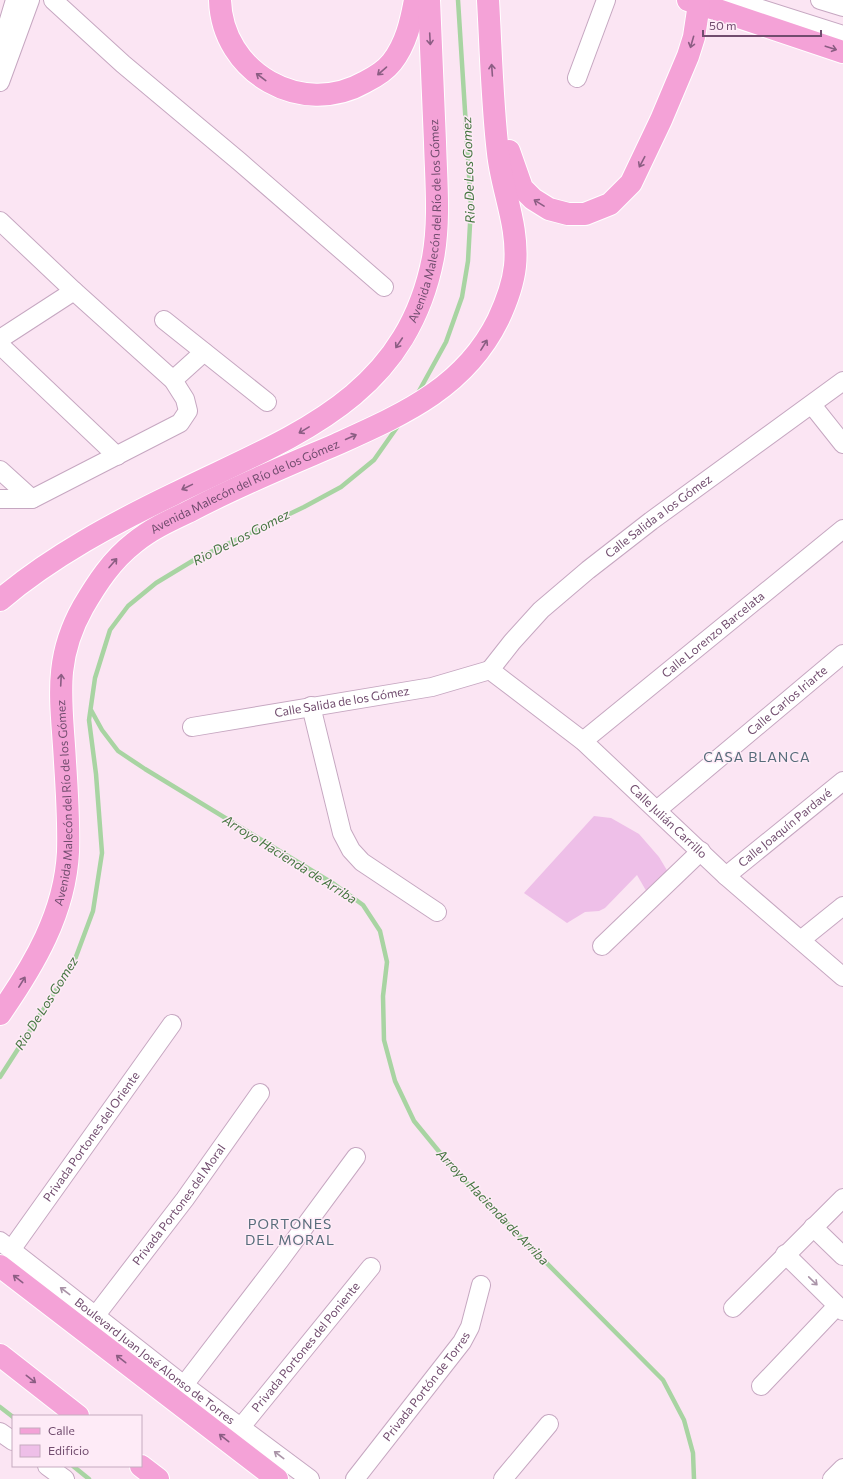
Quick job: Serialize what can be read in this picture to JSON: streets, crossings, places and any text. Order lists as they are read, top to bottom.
{
  "streets": {
    "main road": ["Avenida Malecón del Río de los Gómez", "Boulevard Juan José Alonso de Torres"],
    "street": [
      "Calle Salida a los Gómez",
      "Calle Lorenzo Barcelata",
      "Calle Carlos Iriarte",
      "Calle Salida de los Gómez",
      "Calle Julián Carrillo",
      "Calle Joaquín Pardavé",
      "Privada Portones del Oriente",
      "Privada Portones del Moral",
      "Privada Portones del Poniente",
      "Privada Portón de Torres"
    ]
  },
  "crossings": [
    ["Calle Salida a los Gómez", "Calle Salida de los Gómez"],
    ["Calle Salida a los Gómez", "Calle Julián Carrillo"],
    ["Calle Lorenzo Barcelata", "Calle Julián Carrillo"],
    ["Calle Carlos Iriarte", "Calle Julián Carrillo"],
    ["Calle Salida de los Gómez", "Calle Julián Carrillo"],
    ["Calle Julián Carrillo", "Calle Joaquín Pardavé"],
    ["Privada Portones del Oriente", "Boulevard Juan José Alonso de Torres"],
    ["Privada Portones del Moral", "Boulevard Juan José Alonso de Torres"],
    ["Privada Portones del Poniente", "Boulevard Juan José Alonso de Torres"]
  ],
  "districts": ["CASA BLANCA", "PORTONES DEL MORAL"],
  "water": ["Rio De Los Gomez", "Arroyo Hacienda de Arriba"],
  "legend": ["Calle", "Edificio"],
  "scale_bar": "50 m"
}
